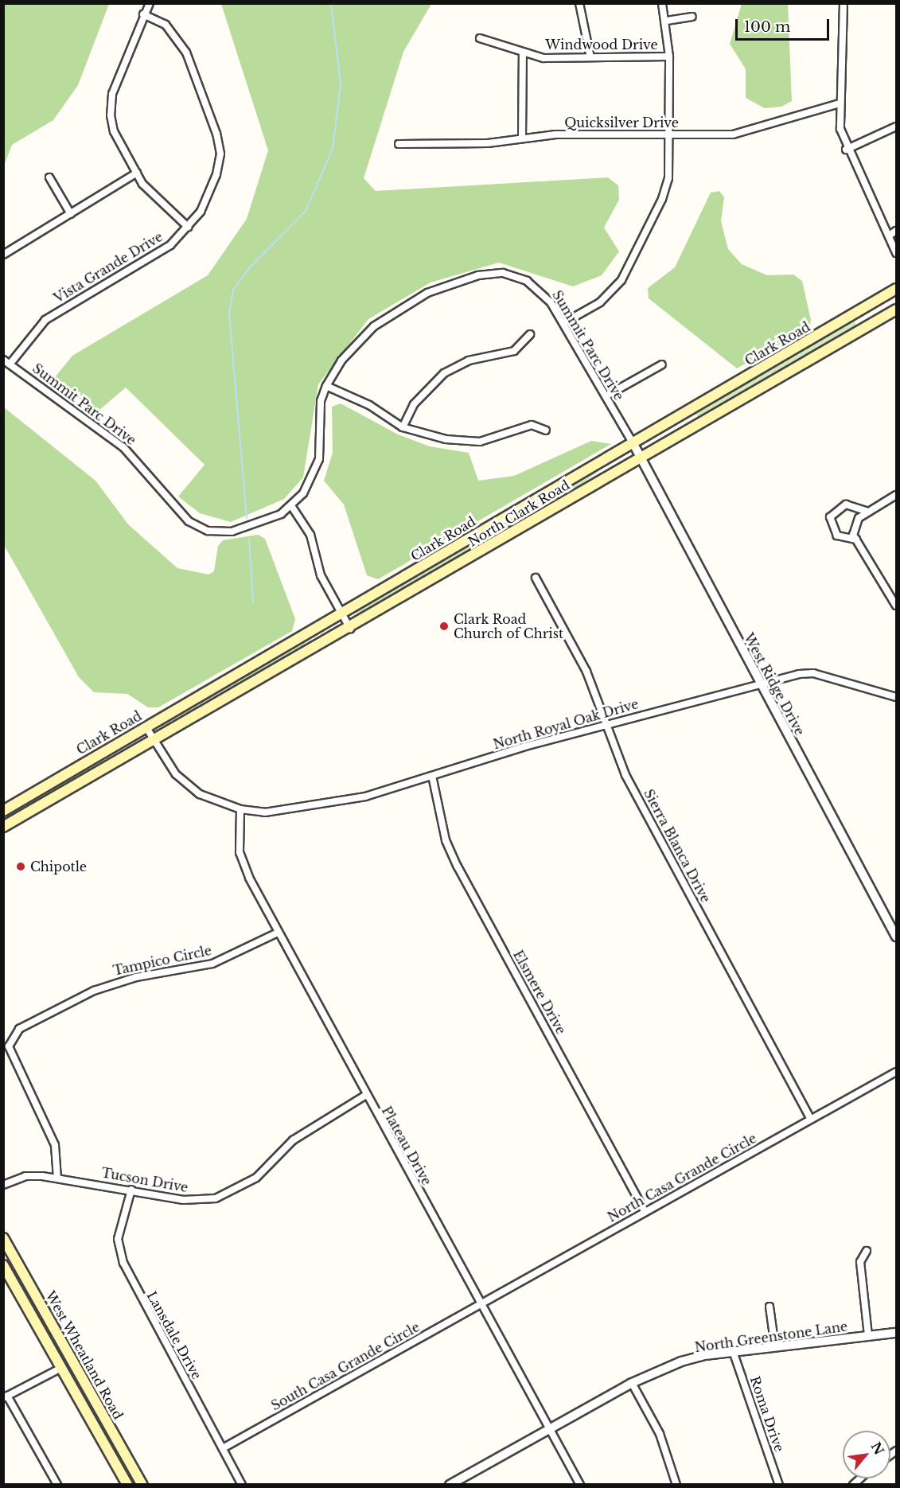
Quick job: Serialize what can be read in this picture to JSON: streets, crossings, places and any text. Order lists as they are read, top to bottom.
{
  "streets": {
    "main road": ["Clark Road", "North Clark Road", "West Wheatland Road"],
    "street": [
      "Windwood Drive",
      "Quicksilver Drive",
      "Vista Grande Drive",
      "Summit Parc Drive",
      "West Ridge Drive",
      "North Royal Oak Drive",
      "Sierra Blanca Drive",
      "Tampico Circle",
      "Elsmere Drive",
      "Plateau Drive",
      "North Casa Grande Circle",
      "Tucson Drive",
      "Lansdale Drive",
      "North Greenstone Lane",
      "South Casa Grande Circle",
      "Roma Drive"
    ]
  },
  "crossings": [
    ["Vista Grande Drive", "Summit Parc Drive"],
    ["Clark Road", "Summit Parc Drive"],
    ["Clark Road", "West Ridge Drive"],
    ["Summit Parc Drive", "West Ridge Drive"],
    ["North Clark Road", "West Ridge Drive"],
    ["West Ridge Drive", "North Royal Oak Drive"],
    ["North Royal Oak Drive", "Sierra Blanca Drive"],
    ["North Royal Oak Drive", "Elsmere Drive"],
    ["North Royal Oak Drive", "Plateau Drive"],
    ["Sierra Blanca Drive", "North Casa Grande Circle"],
    ["Tampico Circle", "Plateau Drive"],
    ["Tampico Circle", "Tucson Drive"],
    ["Elsmere Drive", "North Casa Grande Circle"],
    ["Plateau Drive", "North Casa Grande Circle"],
    ["Plateau Drive", "Tucson Drive"],
    ["Plateau Drive", "North Greenstone Lane"],
    ["Plateau Drive", "South Casa Grande Circle"],
    ["North Casa Grande Circle", "South Casa Grande Circle"],
    ["Tucson Drive", "Lansdale Drive"],
    ["Lansdale Drive", "South Casa Grande Circle"],
    ["North Greenstone Lane", "Roma Drive"]
  ],
  "places": ["Clark Road Church of Christ", "Chipotle"],
  "scale_bar": "100 m",
  "north": "top right"
}
